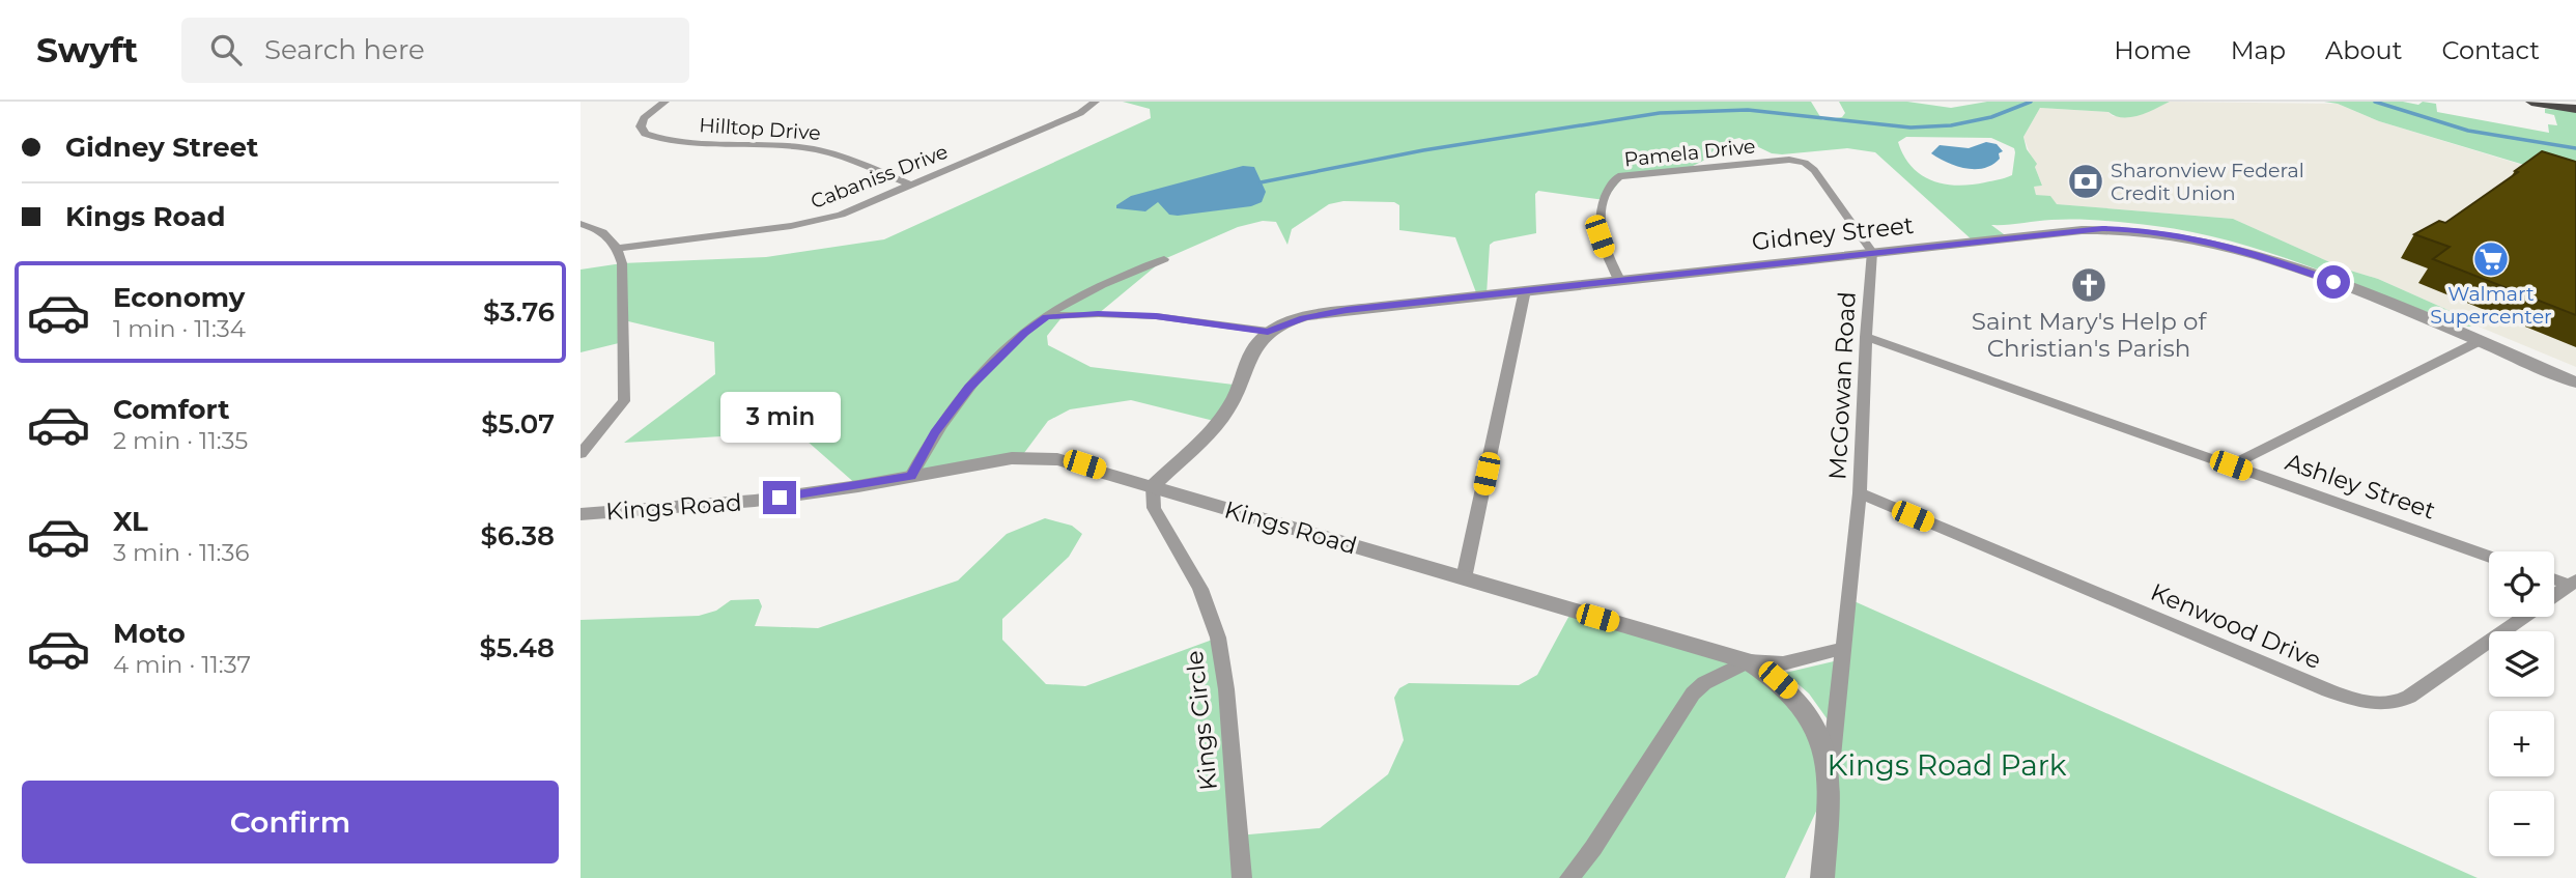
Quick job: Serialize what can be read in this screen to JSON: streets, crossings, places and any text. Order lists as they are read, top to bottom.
{
  "streets": {
    "street": [
      "Hilltop Drive",
      "Pamela Drive",
      "Cabaniss Drive",
      "Gidney Street",
      "McGowan Road",
      "Ashley Street",
      "Kings Road",
      "Kenwood Drive",
      "Kings Circle"
    ]
  },
  "crossings": [
    ["Hilltop Drive", "Cabaniss Drive"],
    ["Pamela Drive", "Gidney Street"],
    ["Pamela Drive", "McGowan Road"],
    ["Gidney Street", "McGowan Road"],
    ["McGowan Road", "Ashley Street"],
    ["McGowan Road", "Kings Road"],
    ["McGowan Road", "Kenwood Drive"],
    ["Kings Road", "Kings Circle"]
  ],
  "parks": ["Kings Road Park"],
  "places": {
    "bank": ["Sharonview Federal Credit Union"],
    "supermarket": ["Walmart Supercenter"],
    "church": ["Saint Mary's Help of Christian's Parish"]
  },
  "page": {
    "header": "Swyft",
    "search": "Search here",
    "nav": [
      "Home",
      "Map",
      "About",
      "Contact"
    ],
    "banner": ["Gidney Street", "Kings Road"],
    "list": [
      {
        "name": "Economy",
        "note": "1 min · 11:34",
        "value": "$3.76"
      },
      {
        "name": "Comfort",
        "note": "2 min · 11:35",
        "value": "$5.07"
      },
      {
        "name": "XL",
        "note": "3 min · 11:36",
        "value": "$6.38"
      },
      {
        "name": "Moto",
        "note": "4 min · 11:37",
        "value": "$5.48"
      }
    ],
    "bubble": "3 min",
    "map_buttons": ["+", "−"],
    "buttons": "Confirm"
  }
}
